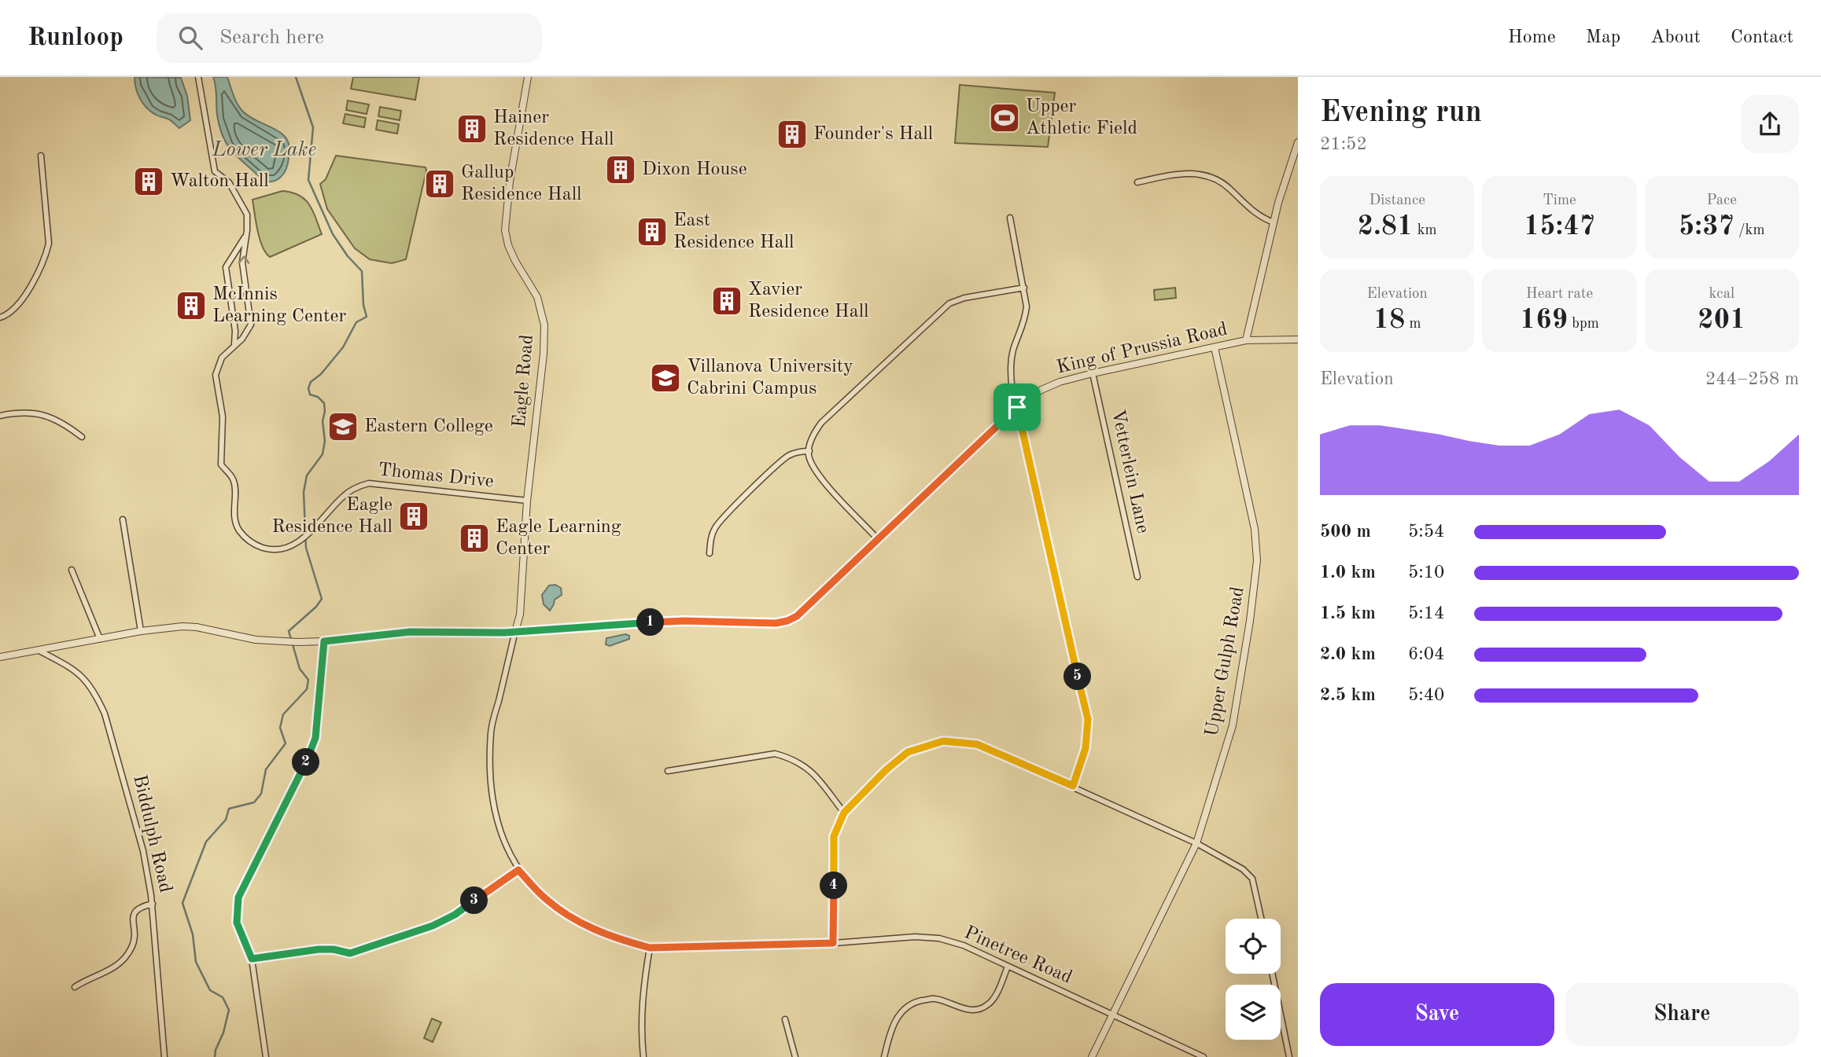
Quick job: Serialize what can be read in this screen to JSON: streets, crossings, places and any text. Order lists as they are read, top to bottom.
{
  "streets": {
    "street": [
      "King of Prussia Road",
      "Eagle Road",
      "Vetterlein Lane",
      "Thomas Drive",
      "Upper Gulph Road",
      "Biddulph Road",
      "Pinetree Road"
    ]
  },
  "crossings": [
    ["King of Prussia Road", "Eagle Road"],
    ["King of Prussia Road", "Vetterlein Lane"],
    ["King of Prussia Road", "Upper Gulph Road"],
    ["King of Prussia Road", "Biddulph Road"],
    ["King of Prussia Road", "Pinetree Road"],
    ["Eagle Road", "Thomas Drive"],
    ["Eagle Road", "Pinetree Road"],
    ["Upper Gulph Road", "Pinetree Road"]
  ],
  "water": ["Lower Lake"],
  "places": {
    "sports": ["Upper Athletic Field"],
    "building": [
      "Hainer Residence Hall",
      "Founder's Hall",
      "Dixon House",
      "Walton Hall",
      "Gallup Residence Hall",
      "East Residence Hall",
      "Xavier Residence Hall",
      "McInnis Learning Center",
      "Eagle Residence Hall",
      "Eagle Learning Center"
    ],
    "school or university": ["Villanova University Cabrini Campus", "Eastern College"]
  },
  "page": {
    "header": "Runloop",
    "search": "Search here",
    "nav": [
      "Home",
      "Map",
      "About",
      "Contact"
    ],
    "heading": ["Evening run", "21:52"],
    "stats": [
      ["Distance", "2.81 km"],
      ["Time", "15:47"],
      ["Pace", "5:37 /km"],
      ["Elevation", "18 m"],
      ["Heart rate", "169 bpm"],
      ["kcal", "201"]
    ],
    "chart": ["Elevation", "244–258 m"],
    "list": [
      {
        "name": "500 m",
        "note": "5:54"
      },
      {
        "name": "1.0 km",
        "note": "5:10"
      },
      {
        "name": "1.5 km",
        "note": "5:14"
      },
      {
        "name": "2.0 km",
        "note": "6:04"
      },
      {
        "name": "2.5 km",
        "note": "5:40"
      }
    ],
    "pins": [
      "1",
      "5",
      "2",
      "4",
      "3"
    ],
    "buttons": ["Save", "Share"]
  }
}
